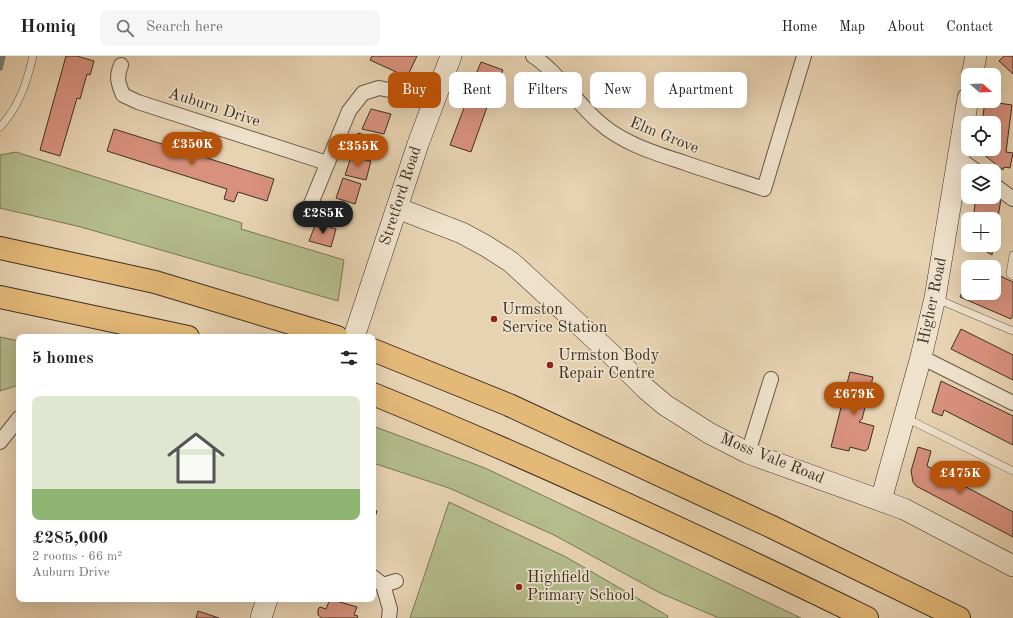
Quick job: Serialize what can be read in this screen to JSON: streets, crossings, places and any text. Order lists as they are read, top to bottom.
{
  "streets": {
    "street": [
      "Auburn Drive",
      "Elm Grove",
      "Stretford Road",
      "Higher Road",
      "Moss Vale Road"
    ]
  },
  "crossings": [
    ["Stretford Road", "Moss Vale Road"],
    ["Higher Road", "Moss Vale Road"]
  ],
  "places": ["Urmston Service Station", "Urmston Body Repair Centre", "Highfield Primary School"],
  "north": "right",
  "page": {
    "header": "Homiq",
    "search": "Search here",
    "nav": [
      "Home",
      "Map",
      "About",
      "Contact"
    ],
    "map_buttons": ["+", "−"],
    "chip": [
      "Buy",
      "Rent",
      "Filters",
      "New",
      "Apartment"
    ],
    "price": [
      "£350K",
      "£355K",
      "£285K",
      "£679K",
      "£475K"
    ],
    "heading": "5 homes",
    "list": [
      {
        "name": "£285,000",
        "note": "2 rooms · 66 m² · Auburn Drive"
      }
    ]
  }
}
